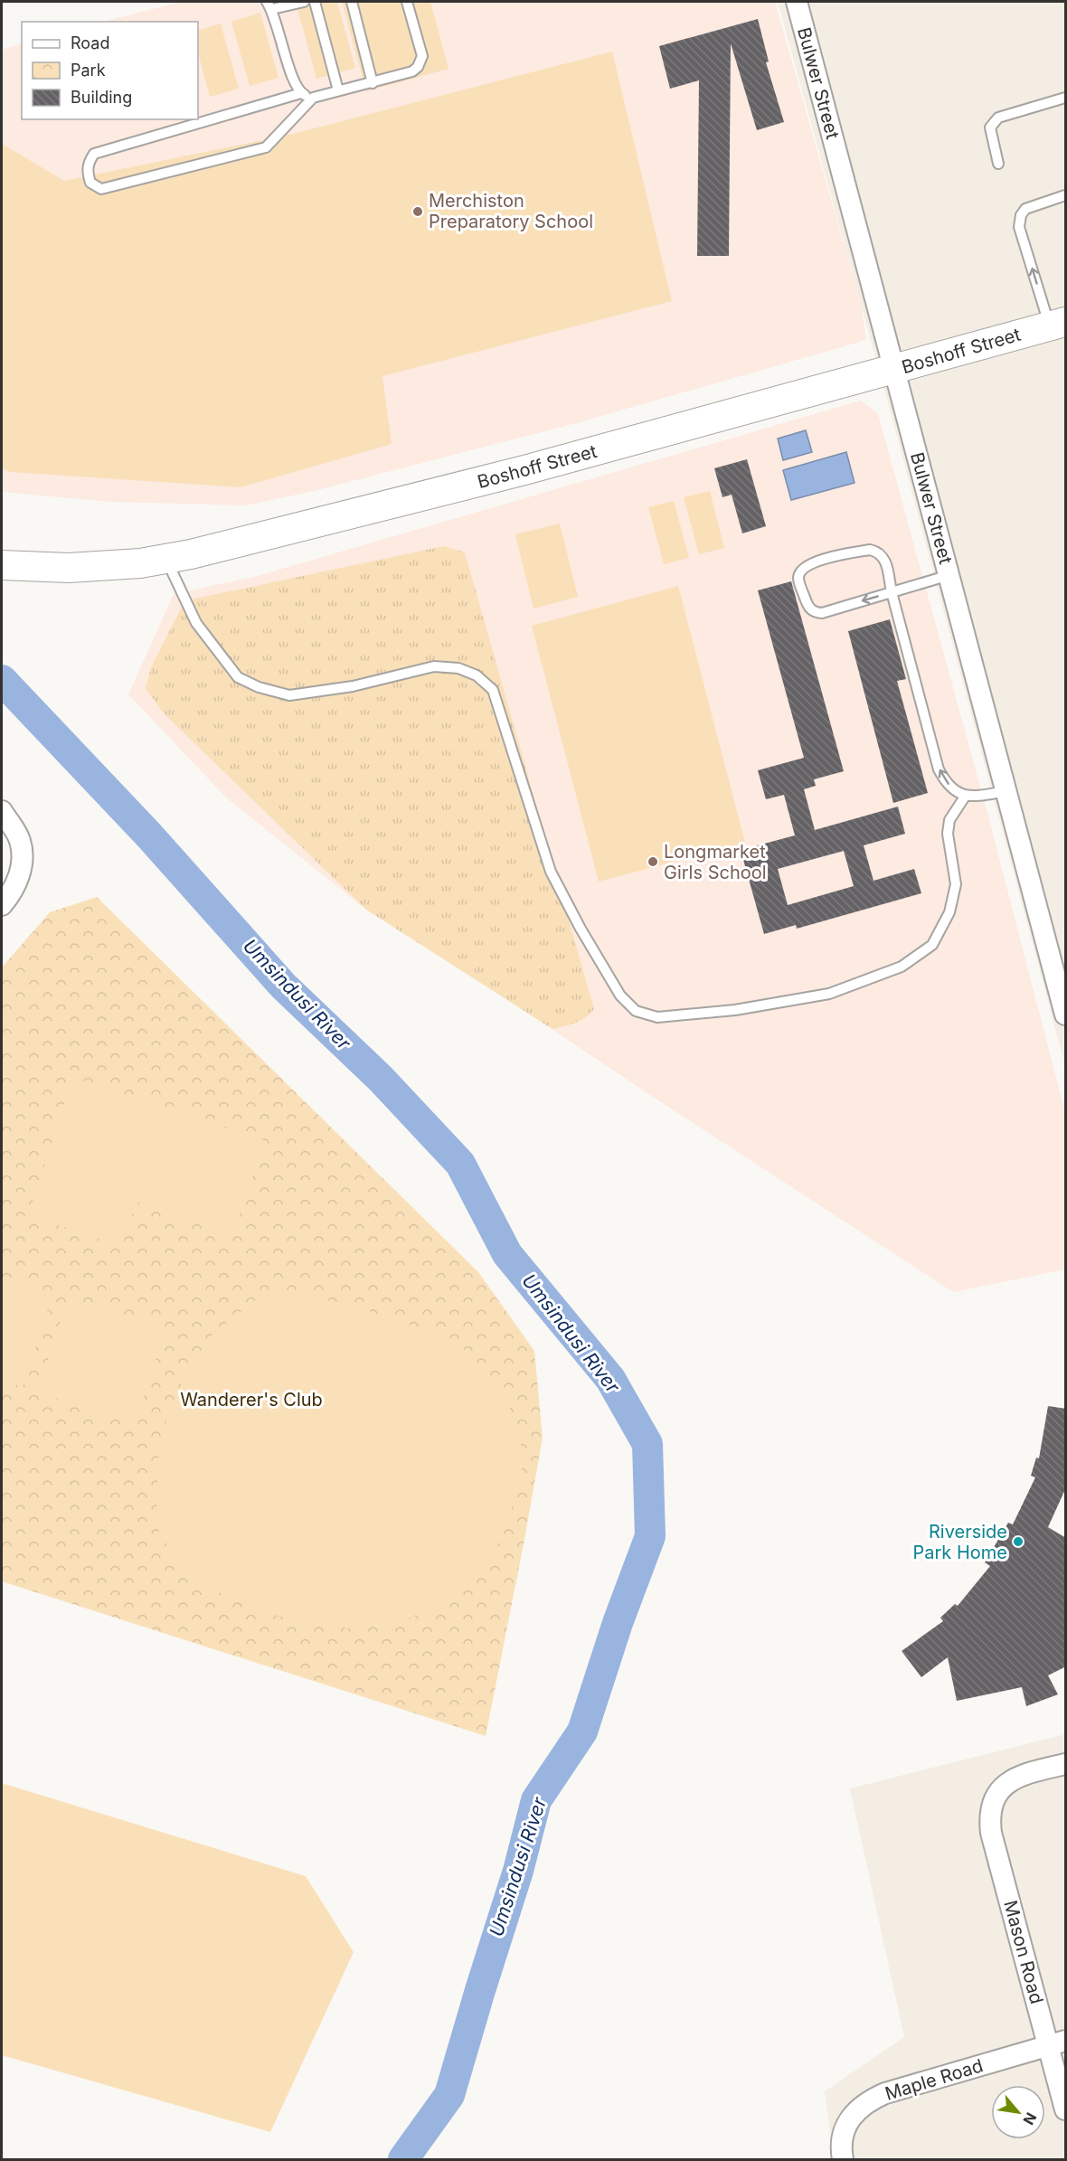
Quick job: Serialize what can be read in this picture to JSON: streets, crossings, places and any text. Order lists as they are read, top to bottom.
{
  "streets": {
    "main road": ["Boshoff Street"],
    "street": ["Bulwer Street", "Mason Road", "Maple Road"]
  },
  "crossings": [
    ["Bulwer Street", "Boshoff Street"],
    ["Mason Road", "Maple Road"]
  ],
  "water": ["Umsindusi River"],
  "parks": ["Wanderer's Club"],
  "places": ["Merchiston Preparatory School", "Longmarket Girls School", "Riverside Park Home"],
  "legend": ["Road", "Park", "Building"],
  "north": "bottom right"
}
